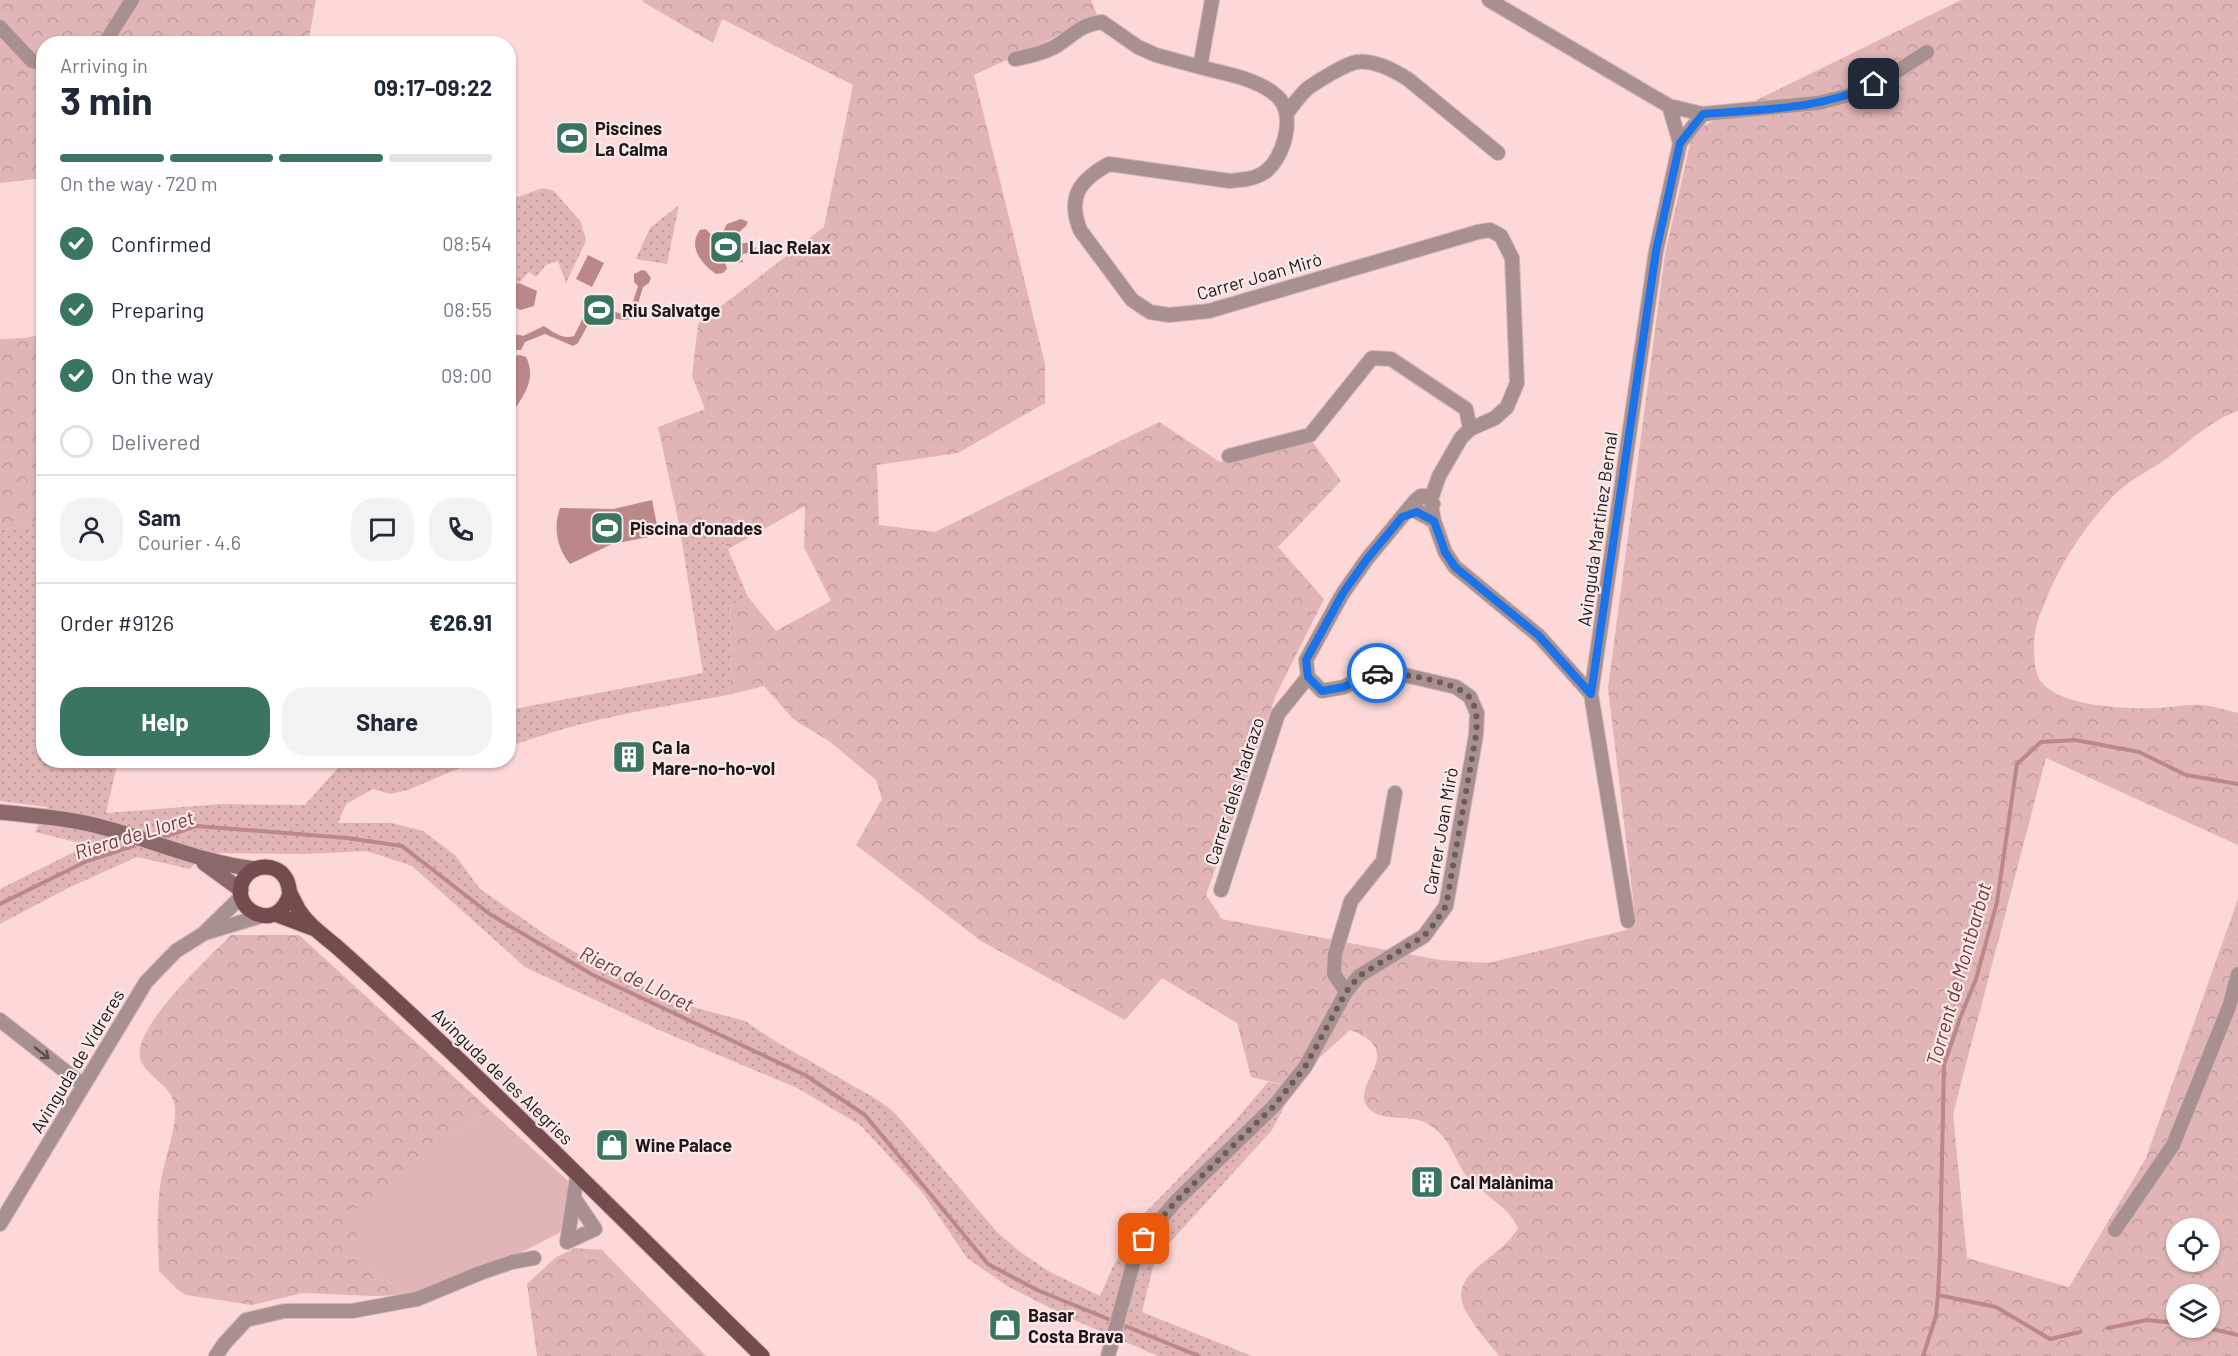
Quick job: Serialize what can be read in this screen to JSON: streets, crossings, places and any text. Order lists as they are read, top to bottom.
{
  "streets": {
    "main road": ["Avinguda de les Alegries"],
    "street": [
      "Carrer Joan Mirò",
      "Avinguda Martinez Bernal",
      "Carrer dels Madrazo",
      "Avinguda de Vidreres"
    ]
  },
  "crossings": [
    ["Carrer Joan Mirò", "Carrer dels Madrazo"]
  ],
  "water": ["Riera de Lloret", "Torrent de Montbarbat"],
  "places": {
    "sports": [
      "Piscines La Calma",
      "Llac Relax",
      "Riu Salvatge",
      "Piscina d'onades"
    ],
    "building": ["Ca la Mare-no-ho-vol", "Cal Malànima"],
    "shop": ["Wine Palace", "Basar Costa Brava"]
  },
  "page": {
    "heading": ["3 min", "Arriving in", "09:17–09:22"],
    "panel": [
      "Sam",
      "Courier · 4.6",
      "Order #9126",
      "€26.91"
    ],
    "bar": "On the way · 720 m",
    "list": [
      ["Confirmed", "08:54"],
      ["Preparing", "08:55"],
      ["On the way", "09:00"],
      "Delivered"
    ],
    "buttons": ["Help", "Share"]
  }
}
